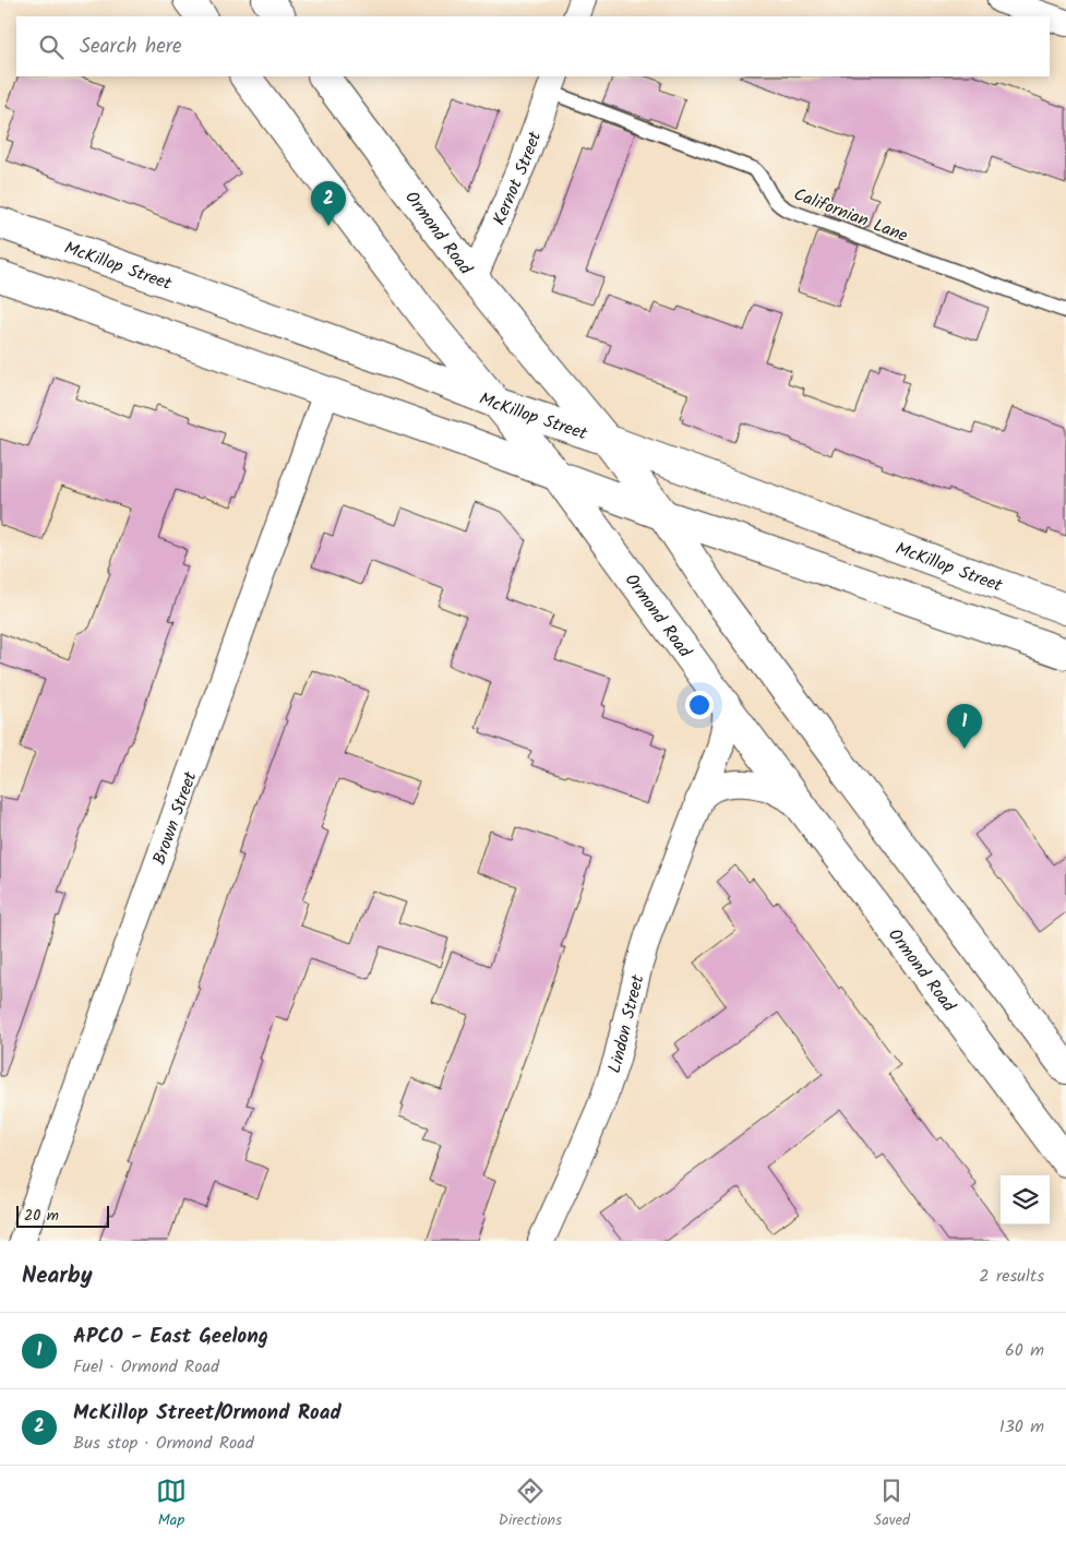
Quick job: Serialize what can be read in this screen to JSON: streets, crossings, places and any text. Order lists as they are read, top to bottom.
{
  "streets": {
    "main road": ["Ormond Road", "McKillop Street"],
    "street": ["Kernot Street", "Brown Street", "Lindon Street"],
    "lane": ["Californian Lane"]
  },
  "crossings": [
    ["Kernot Street", "Californian Lane"],
    ["Kernot Street", "Ormond Road"],
    ["Ormond Road", "McKillop Street"],
    ["Ormond Road", "Lindon Street"]
  ],
  "scale_bar": "20 m",
  "page": {
    "search": "Search here",
    "pins": ["2", "1"],
    "scale": "20 m",
    "heading": ["Nearby", "2 results"],
    "list": [
      {
        "mark": "1",
        "name": "APCO - East Geelong",
        "note": "Fuel · Ormond Road",
        "value": "60 m"
      },
      {
        "mark": "2",
        "name": "McKillop Street/Ormond Road",
        "note": "Bus stop · Ormond Road",
        "value": "130 m"
      }
    ],
    "nav": ["Map", "Directions", "Saved"]
  }
}
